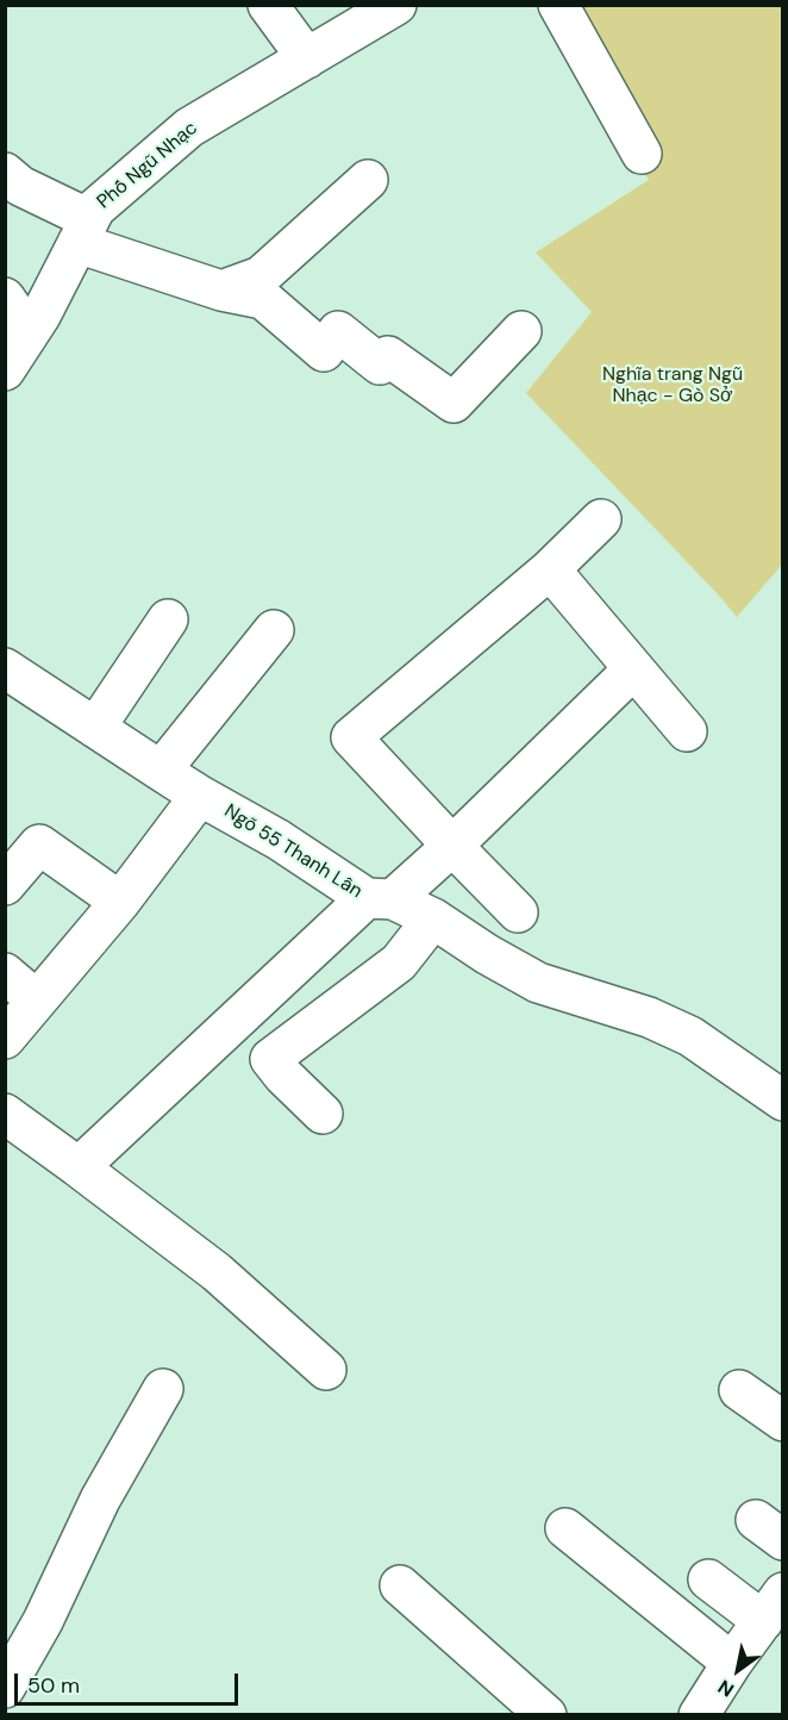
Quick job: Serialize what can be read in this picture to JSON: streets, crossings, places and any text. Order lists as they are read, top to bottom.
{
  "streets": {
    "street": ["Phố Ngũ Nhạc", "Ngõ 55 Thanh Lân"]
  },
  "parks": ["Nghĩa trang Ngũ Nhạc - Gò Sở"],
  "scale_bar": "50 m",
  "north": "bottom left"
}
